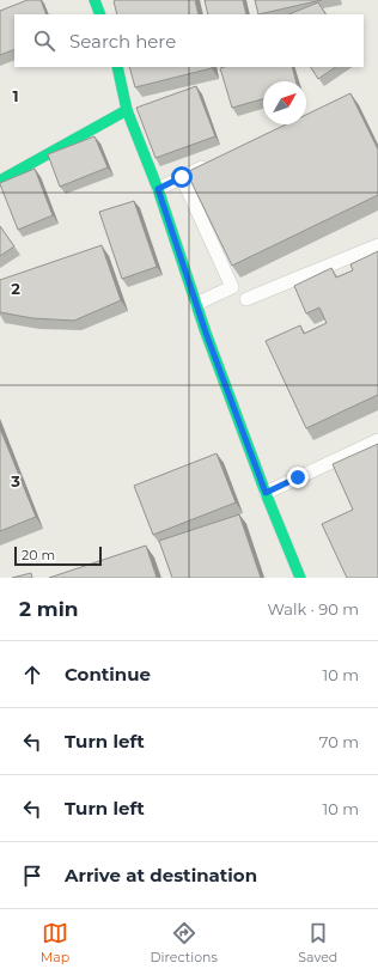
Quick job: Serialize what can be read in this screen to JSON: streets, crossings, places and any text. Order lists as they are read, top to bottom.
{
  "scale_bar": "20 m",
  "north": "top right",
  "page": {
    "search": "Search here",
    "scale": "20 m",
    "heading": ["2 min", "Walk · 90 m"],
    "list": [
      ["Continue", "10 m"],
      ["Turn left", "70 m"],
      ["Turn left", "10 m"],
      "Arrive at destination"
    ],
    "nav": ["Map", "Directions", "Saved"]
  },
  "grid": {
    "rows": ["1", "2", "3"]
  }
}
